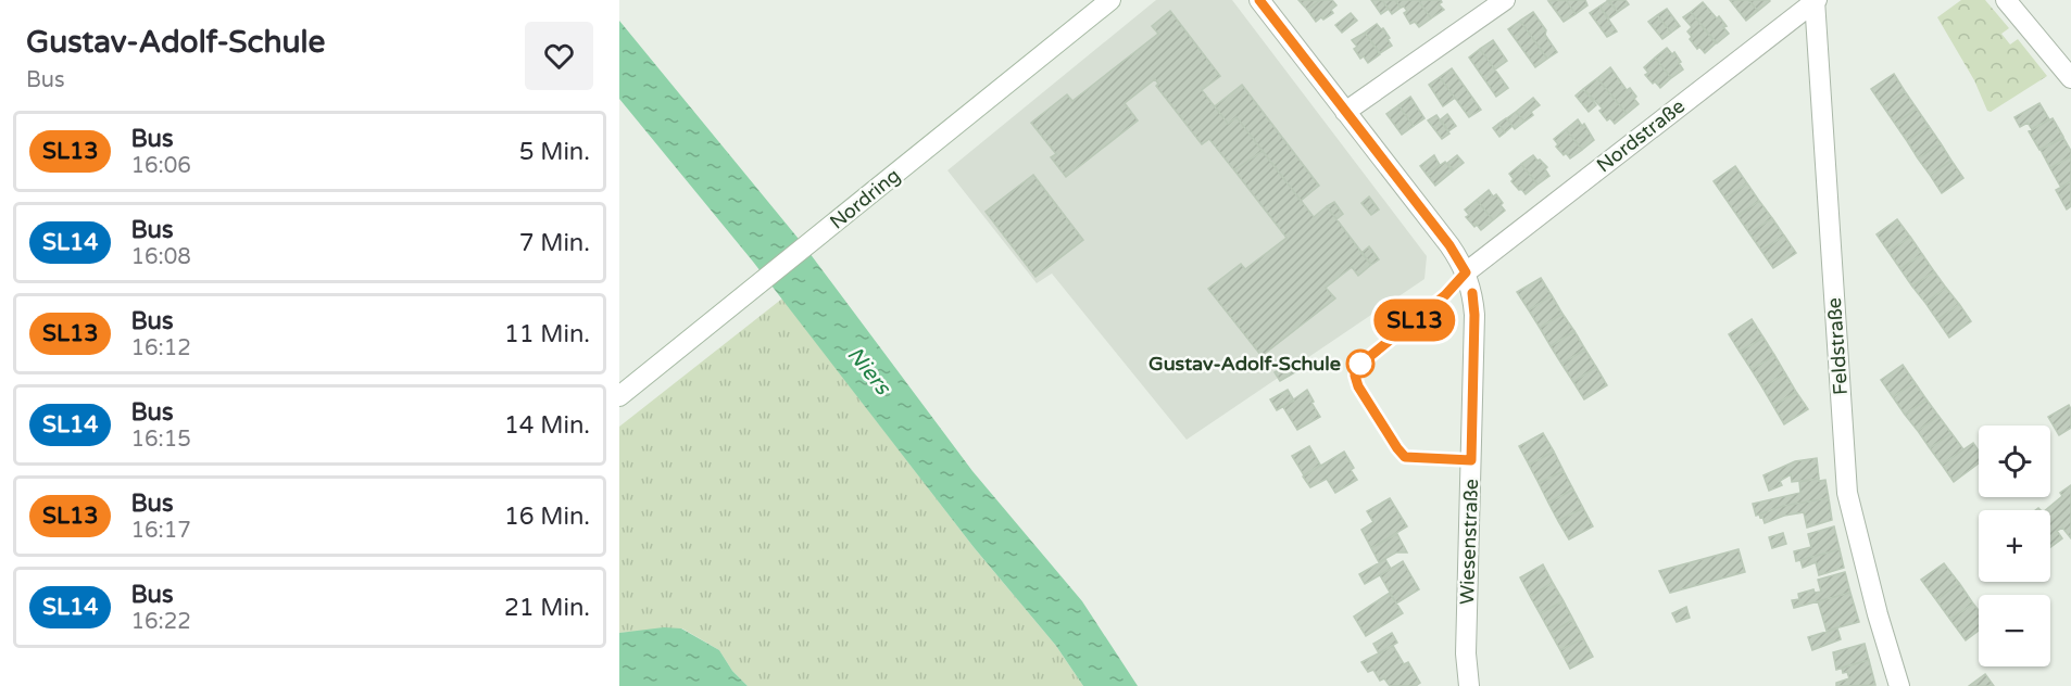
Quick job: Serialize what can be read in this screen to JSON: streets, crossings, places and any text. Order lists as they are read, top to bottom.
{
  "streets": {
    "street": [
      "Nordstraße",
      "Nordring",
      "Feldstraße",
      "Wiesenstraße"
    ]
  },
  "crossings": [
    ["Nordstraße", "Feldstraße"],
    ["Nordstraße", "Wiesenstraße"]
  ],
  "water": ["Niers"],
  "places": ["Gustav-Adolf-Schule"],
  "lines": ["bus line SL13"],
  "page": {
    "heading": ["Gustav-Adolf-Schule", "Bus"],
    "on_map": "SL13",
    "list": [
      {
        "mark": "SL13",
        "name": "Bus",
        "note": "16:06",
        "value": "5 Min."
      },
      {
        "mark": "SL14",
        "name": "Bus",
        "note": "16:08",
        "value": "7 Min."
      },
      {
        "mark": "SL13",
        "name": "Bus",
        "note": "16:12",
        "value": "11 Min."
      },
      {
        "mark": "SL14",
        "name": "Bus",
        "note": "16:15",
        "value": "14 Min."
      },
      {
        "mark": "SL13",
        "name": "Bus",
        "note": "16:17",
        "value": "16 Min."
      },
      {
        "mark": "SL14",
        "name": "Bus",
        "note": "16:22",
        "value": "21 Min."
      }
    ],
    "map_buttons": ["+", "−"]
  }
}
